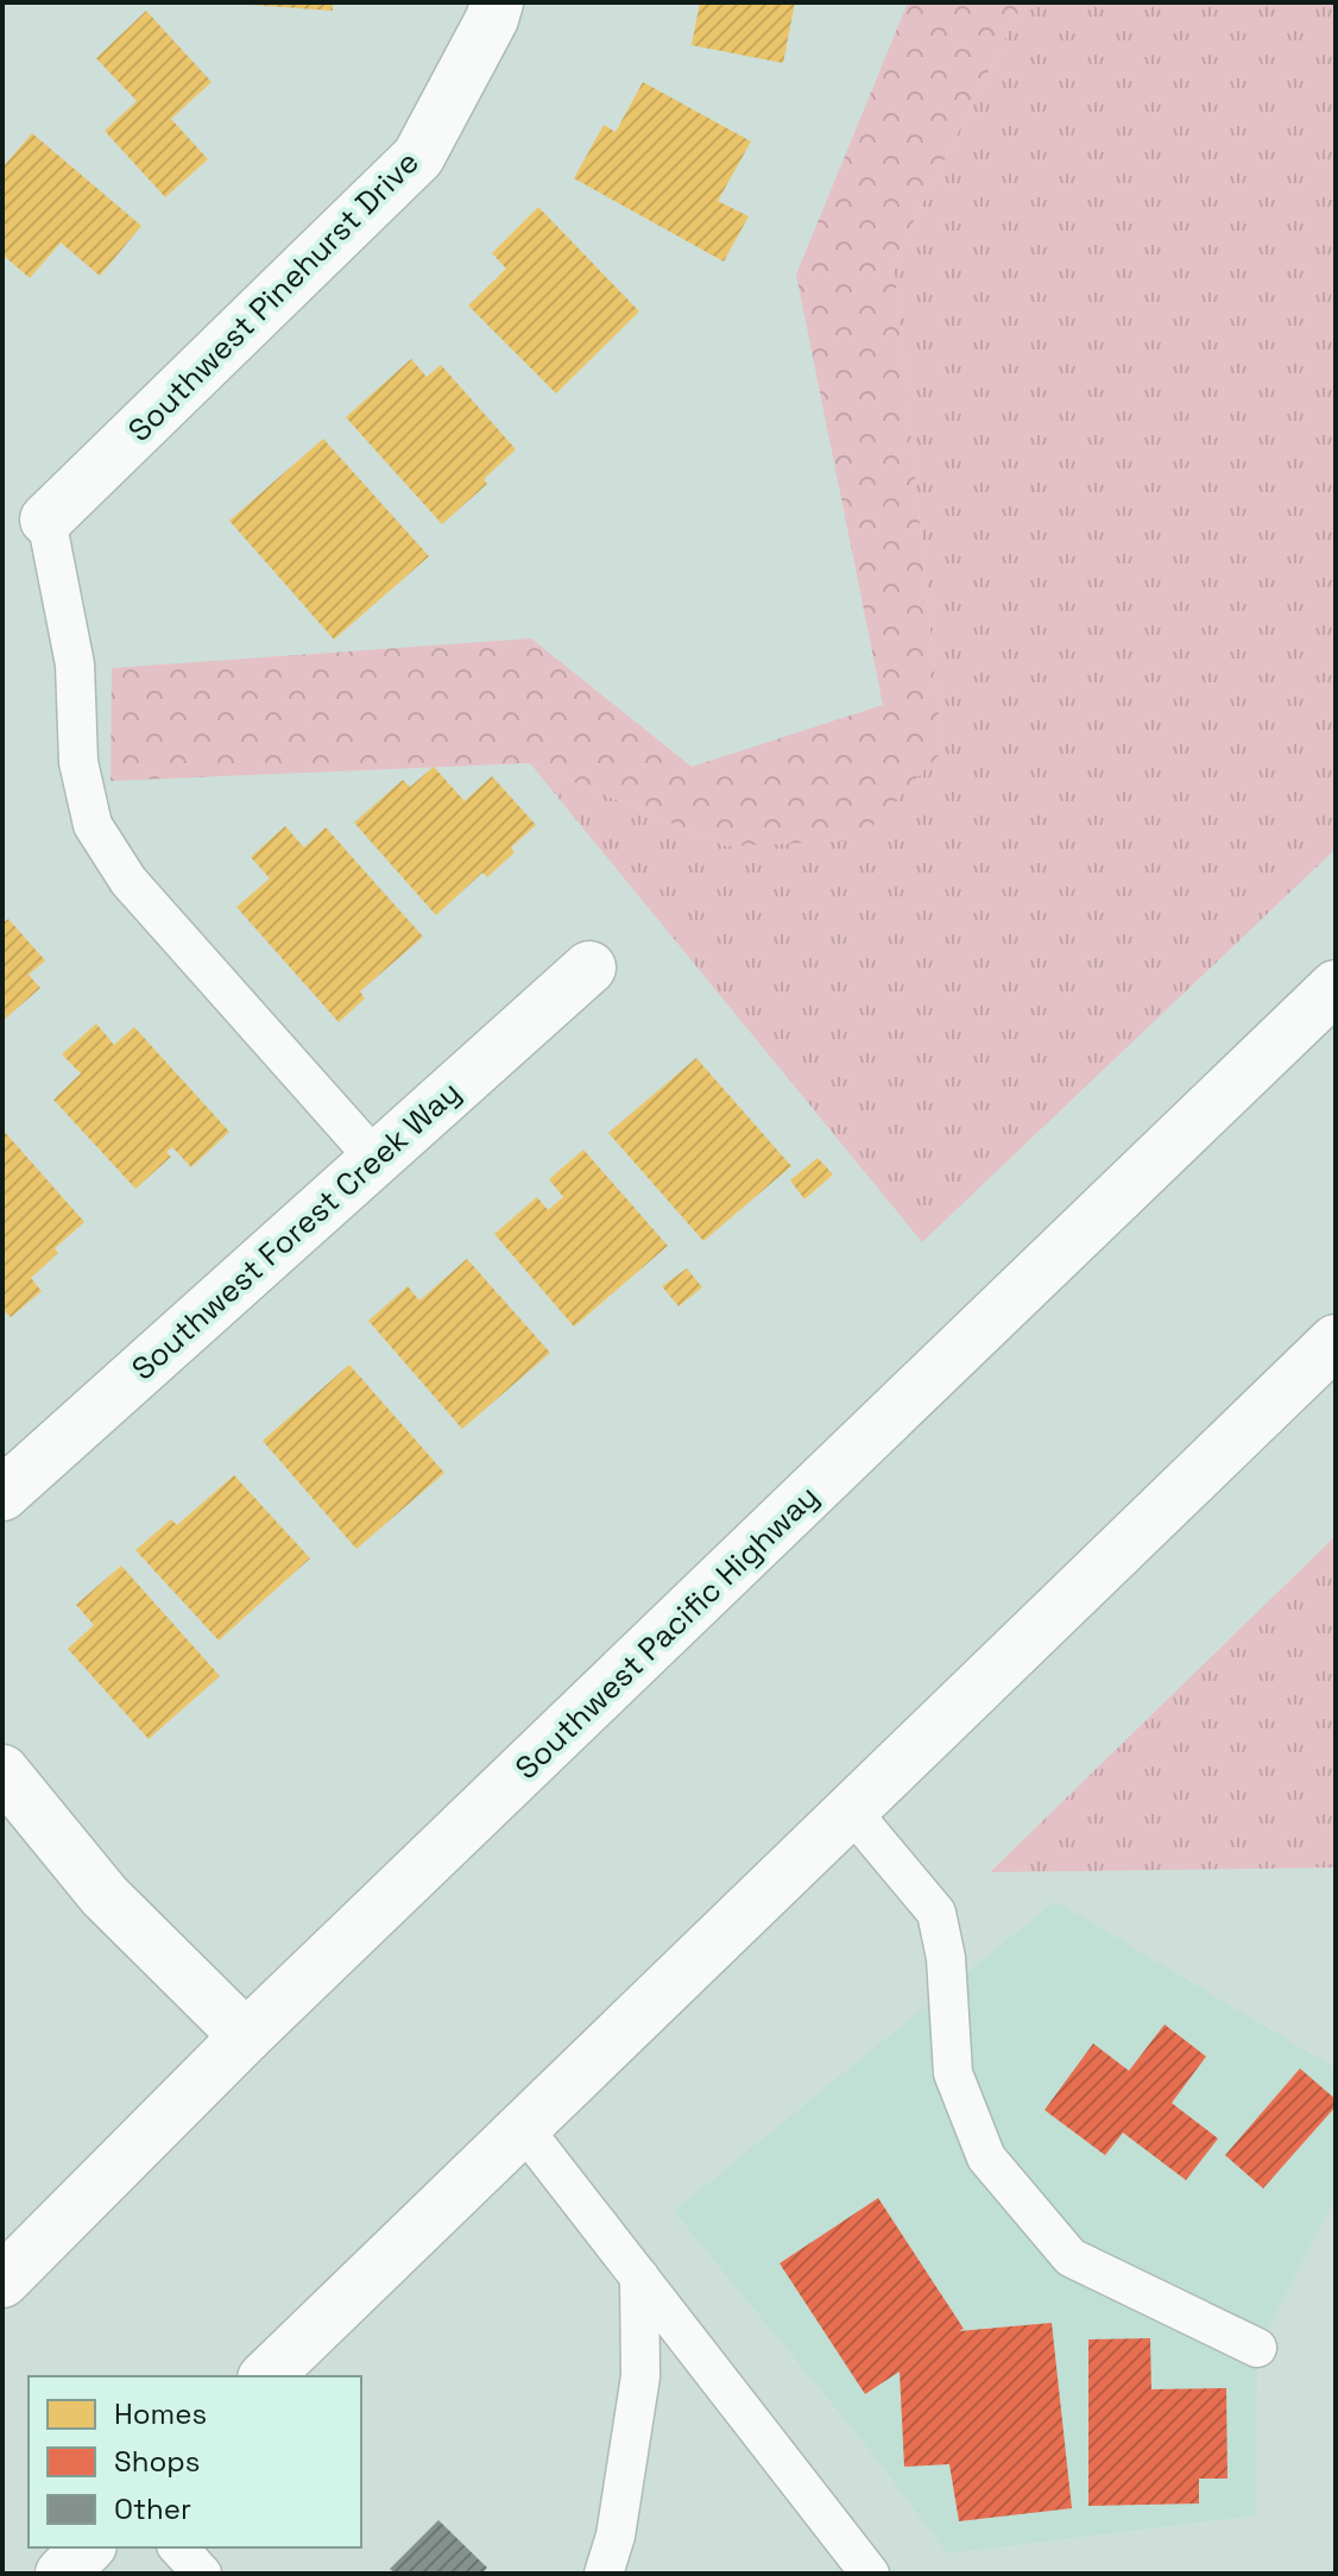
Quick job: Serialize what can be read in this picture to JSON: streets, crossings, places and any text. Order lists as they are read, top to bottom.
{
  "streets": {
    "main road": ["Southwest Pinehurst Drive", "Southwest Forest Creek Way", "Southwest Pacific Highway"]
  },
  "legend": ["Homes", "Shops", "Other"]
}
